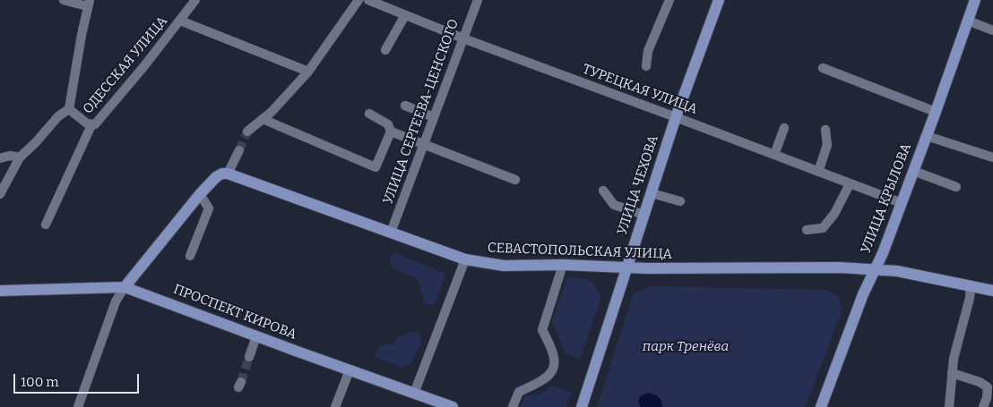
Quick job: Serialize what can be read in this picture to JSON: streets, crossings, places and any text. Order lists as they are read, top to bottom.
{
  "streets": {
    "main road": [
      "УЛИЦА ЧЕХОВА",
      "УЛИЦА КРЫЛОВА",
      "СЕВАСТОПОЛЬСКАЯ УЛИЦА",
      "ПРОСПЕКТ КИРОВА"
    ],
    "street": ["ОДЕССКАЯ УЛИЦА", "ТУРЕЦКАЯ УЛИЦА", "УЛИЦА СЕРГЕЕВА-ЦЕНСКОГО"]
  },
  "crossings": [
    ["ТУРЕЦКАЯ УЛИЦА", "УЛИЦА СЕРГЕЕВА-ЦЕНСКОГО"],
    ["ТУРЕЦКАЯ УЛИЦА", "УЛИЦА ЧЕХОВА"],
    ["ТУРЕЦКАЯ УЛИЦА", "УЛИЦА КРЫЛОВА"],
    ["УЛИЦА СЕРГЕЕВА-ЦЕНСКОГО", "СЕВАСТОПОЛЬСКАЯ УЛИЦА"],
    ["УЛИЦА ЧЕХОВА", "СЕВАСТОПОЛЬСКАЯ УЛИЦА"],
    ["УЛИЦА КРЫЛОВА", "СЕВАСТОПОЛЬСКАЯ УЛИЦА"]
  ],
  "parks": ["парк Тренёва"],
  "scale_bar": "100 m"
}
